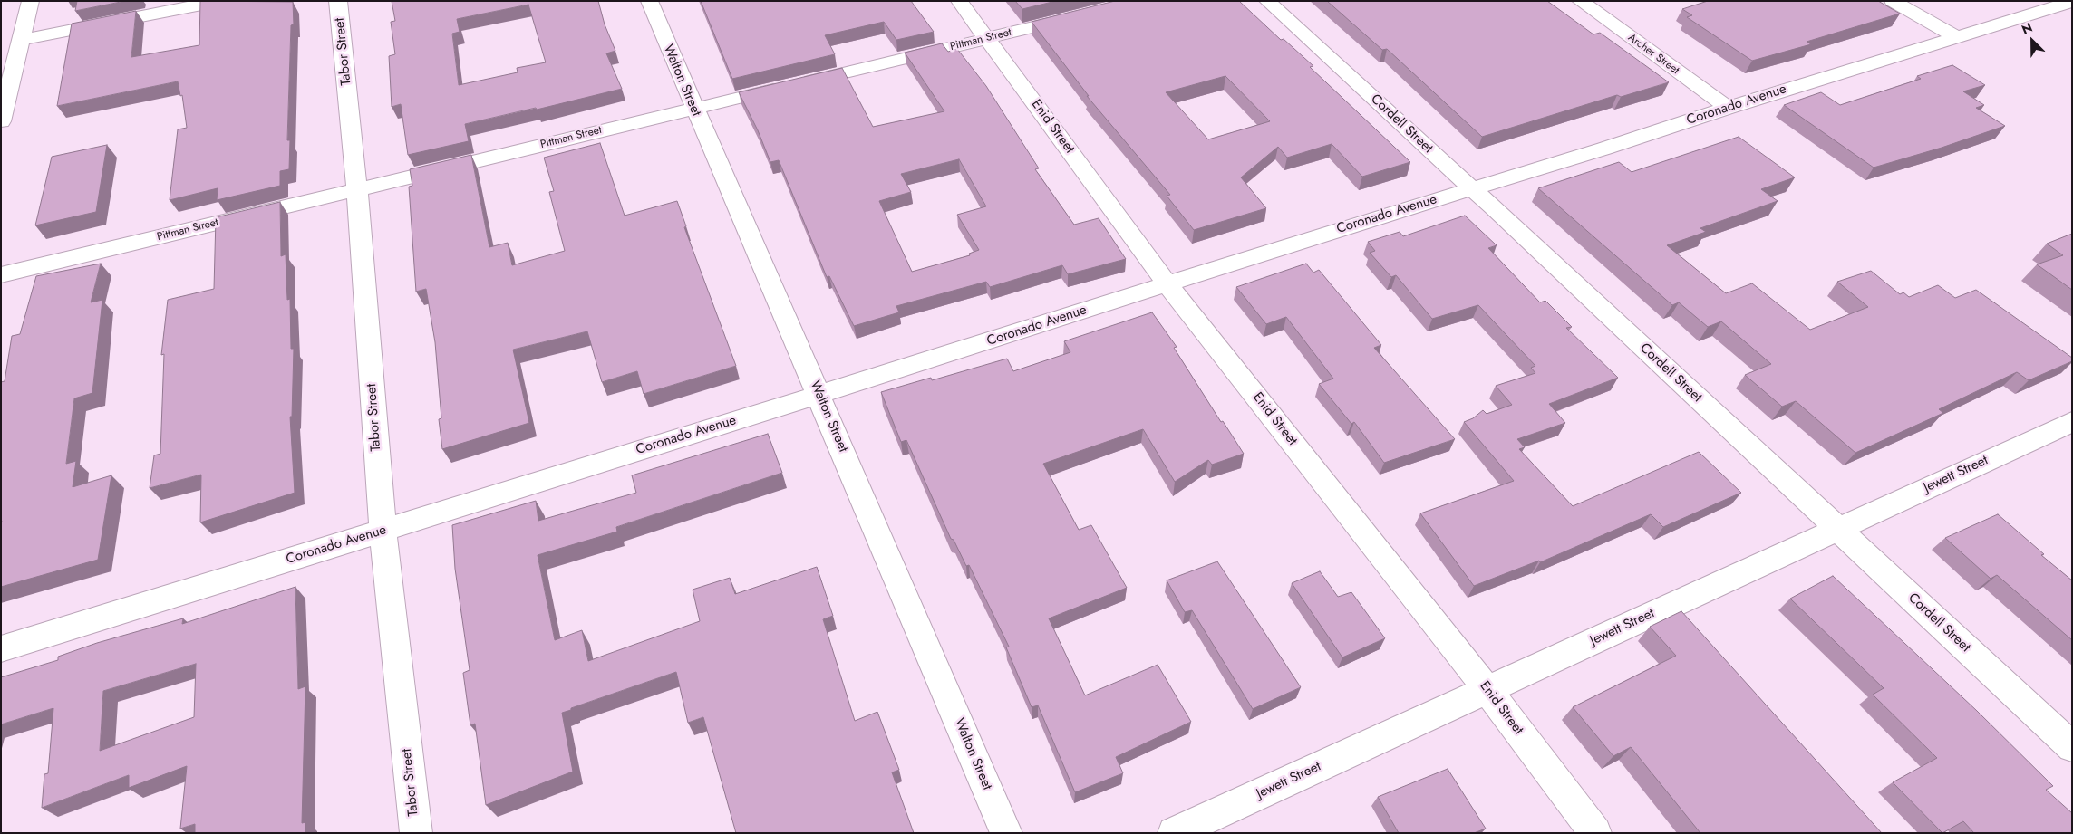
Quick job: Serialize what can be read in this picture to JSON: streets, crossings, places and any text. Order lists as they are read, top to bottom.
{
  "streets": {
    "street": [
      "Pittman Street",
      "Tabor Street",
      "Archer Street",
      "Walton Street",
      "Coronado Avenue",
      "Cordell Street",
      "Enid Street",
      "Jewett Street"
    ]
  },
  "crossings": [
    ["Pittman Street", "Tabor Street"],
    ["Pittman Street", "Walton Street"],
    ["Pittman Street", "Enid Street"],
    ["Tabor Street", "Coronado Avenue"],
    ["Archer Street", "Coronado Avenue"],
    ["Walton Street", "Coronado Avenue"],
    ["Coronado Avenue", "Cordell Street"],
    ["Coronado Avenue", "Enid Street"],
    ["Cordell Street", "Jewett Street"],
    ["Enid Street", "Jewett Street"]
  ],
  "north": "top left"
}
